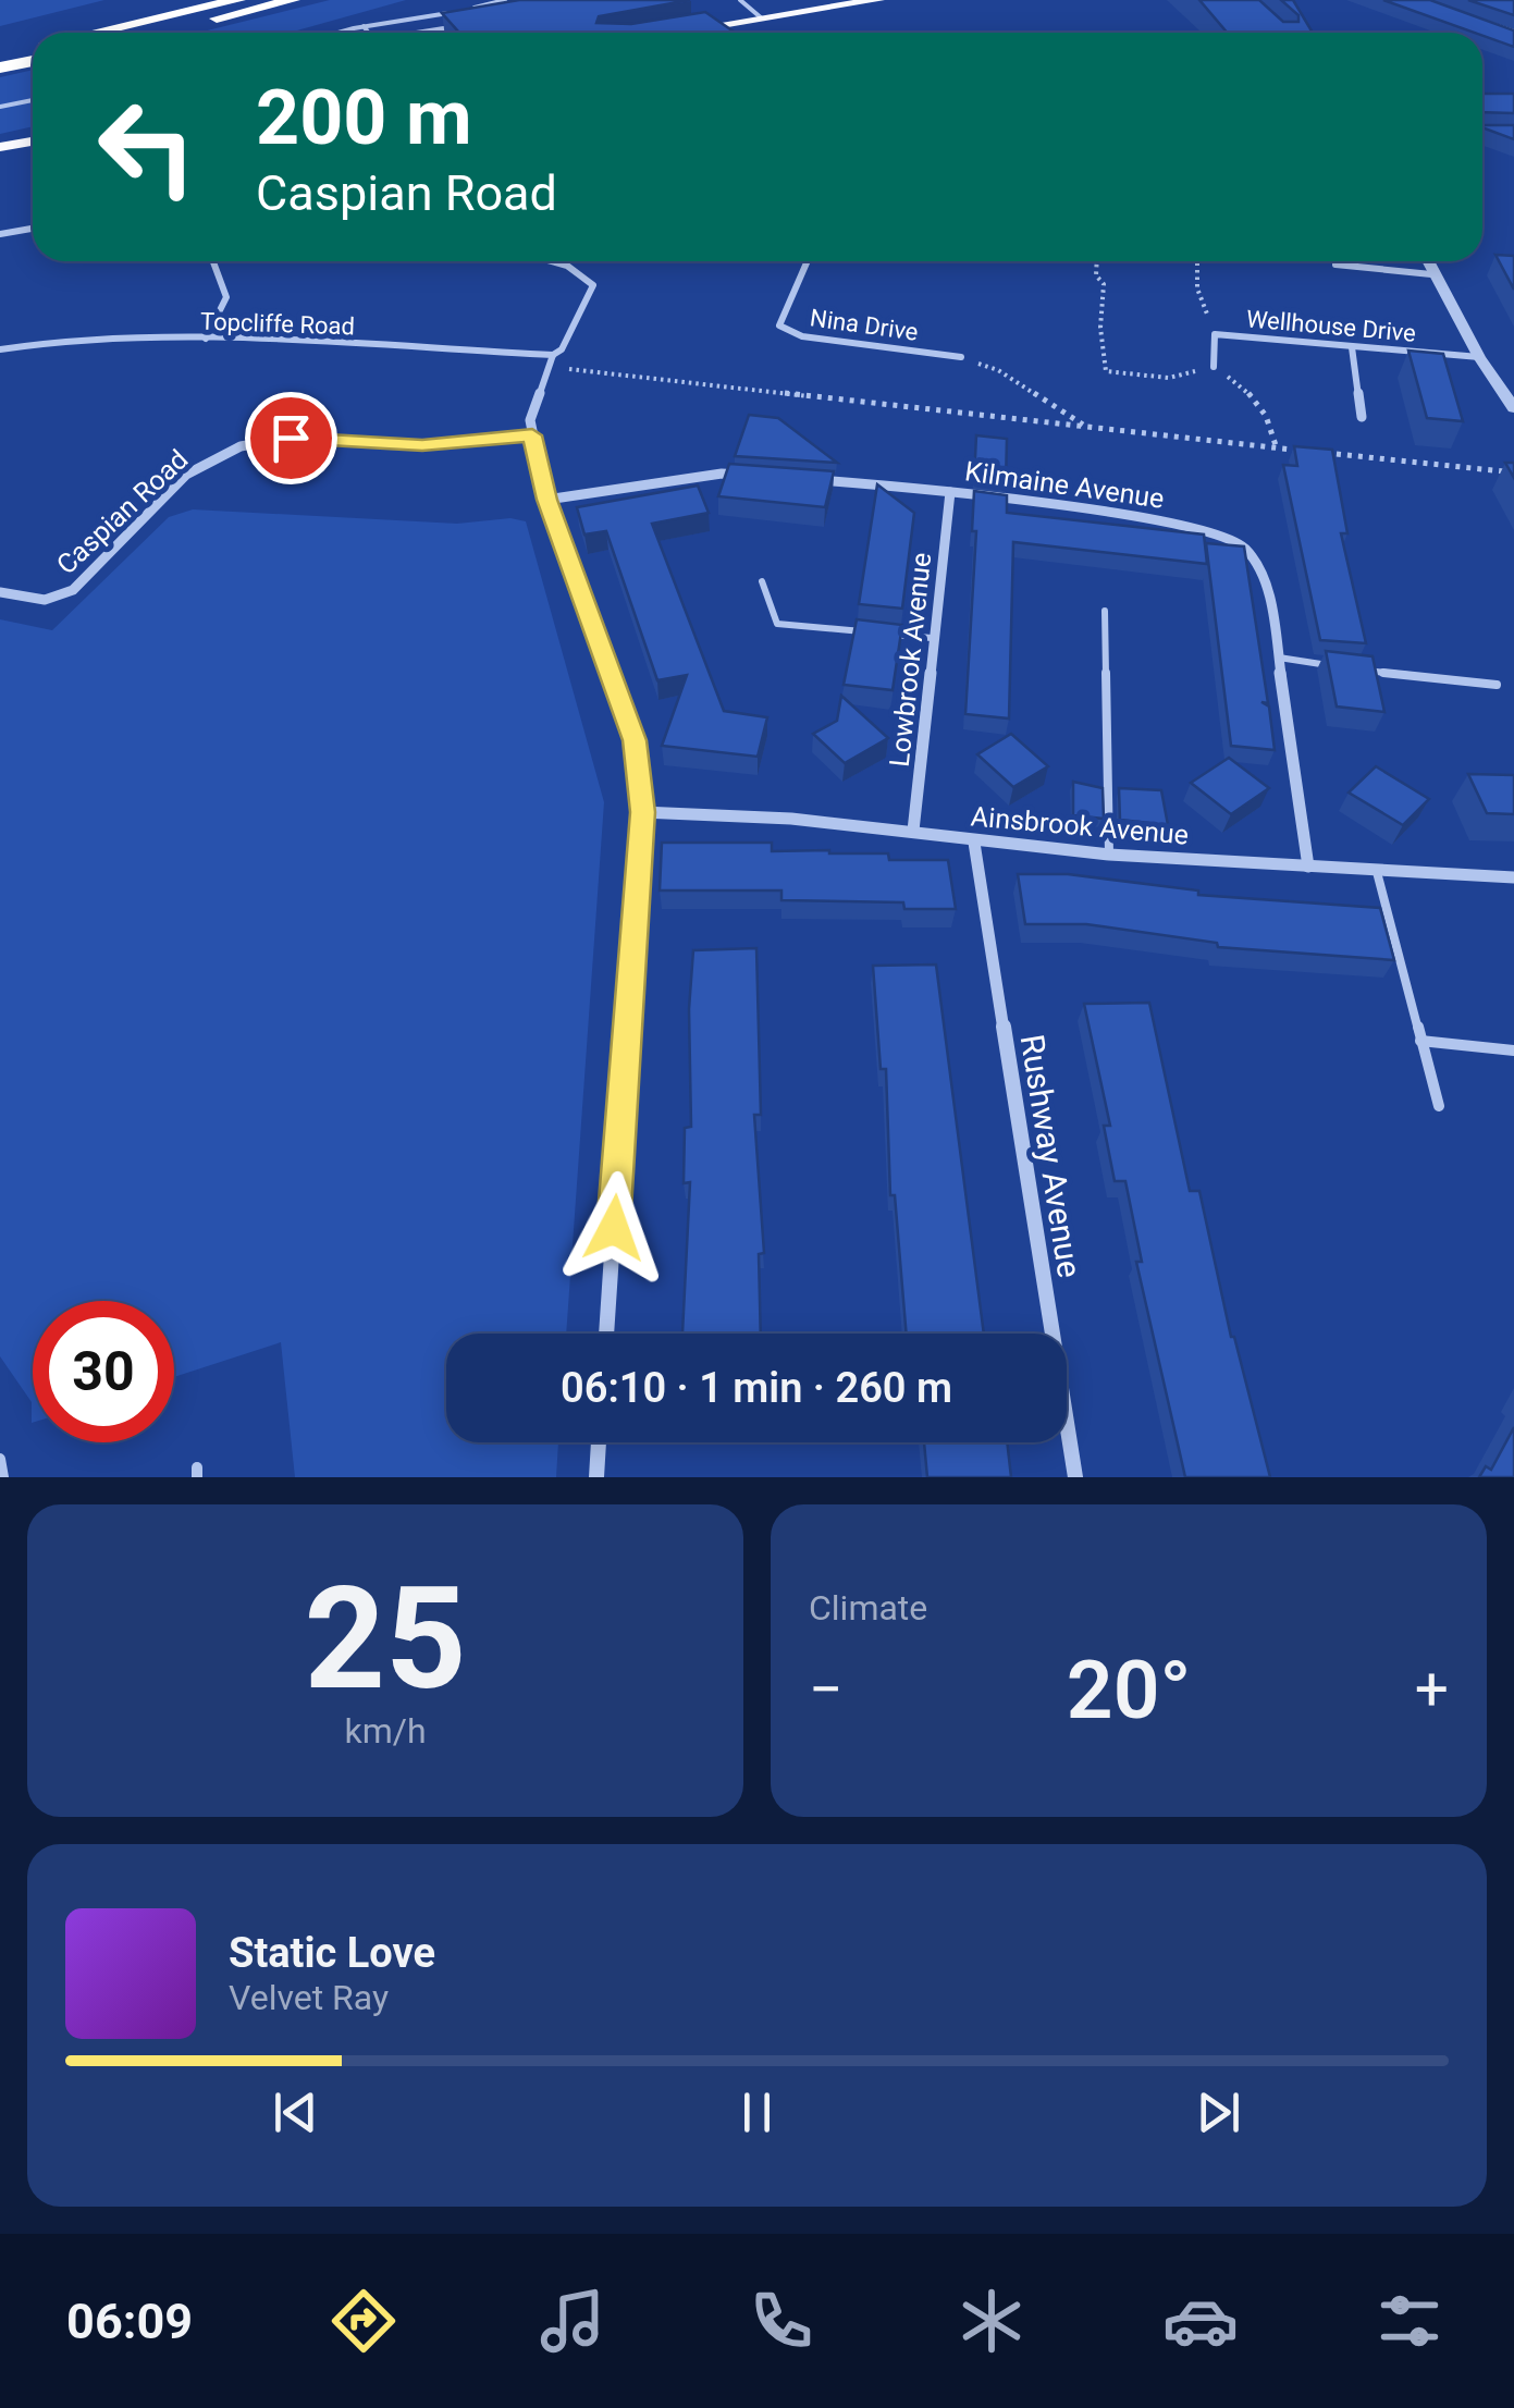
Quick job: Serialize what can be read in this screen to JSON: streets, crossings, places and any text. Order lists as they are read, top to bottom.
{
  "streets": {
    "street": [
      "Topcliffe Road",
      "Nina Drive",
      "Wellhouse Drive",
      "Kilmaine Avenue",
      "Caspian Road",
      "Lowbrook Avenue",
      "Ainsbrook Avenue",
      "Rushway Avenue"
    ]
  },
  "crossings": [
    ["Kilmaine Avenue", "Lowbrook Avenue"],
    ["Kilmaine Avenue", "Ainsbrook Avenue"],
    ["Lowbrook Avenue", "Ainsbrook Avenue"],
    ["Ainsbrook Avenue", "Rushway Avenue"]
  ],
  "page": {
    "turn": ["200 m", "Caspian Road"],
    "limit": "30",
    "trip": "06:10 · 1 min · 260 m",
    "tile": [
      ["25", "km/h"],
      "Climate"
    ],
    "heat": ["−", "20°", "+"],
    "song": ["Static Love", "Velvet Ray"],
    "tabs": "06:09"
  }
}
